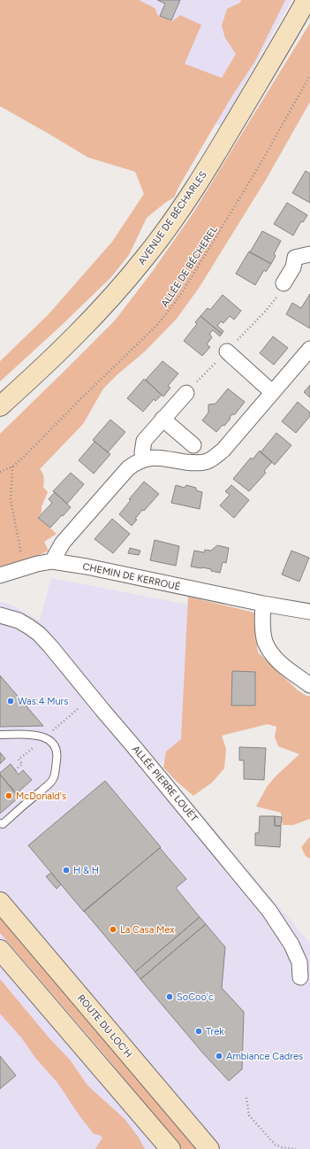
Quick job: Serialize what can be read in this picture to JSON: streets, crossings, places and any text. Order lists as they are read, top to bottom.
{
  "streets": {
    "main road": ["AVENUE DE BÉCHARLES", "ROUTE DU LOC'H"],
    "street": ["CHEMIN DE KERROUÉ", "ALLÉE PIERRE LOUËT"],
    "path": ["ALLÉE DE BÉCHEREL"]
  },
  "places": [
    "Was:4 Murs",
    "McDonald's",
    "H & H",
    "La Casa Mex",
    "SoCoo'c",
    "Trek",
    "Ambiance Cadres"
  ]
}
